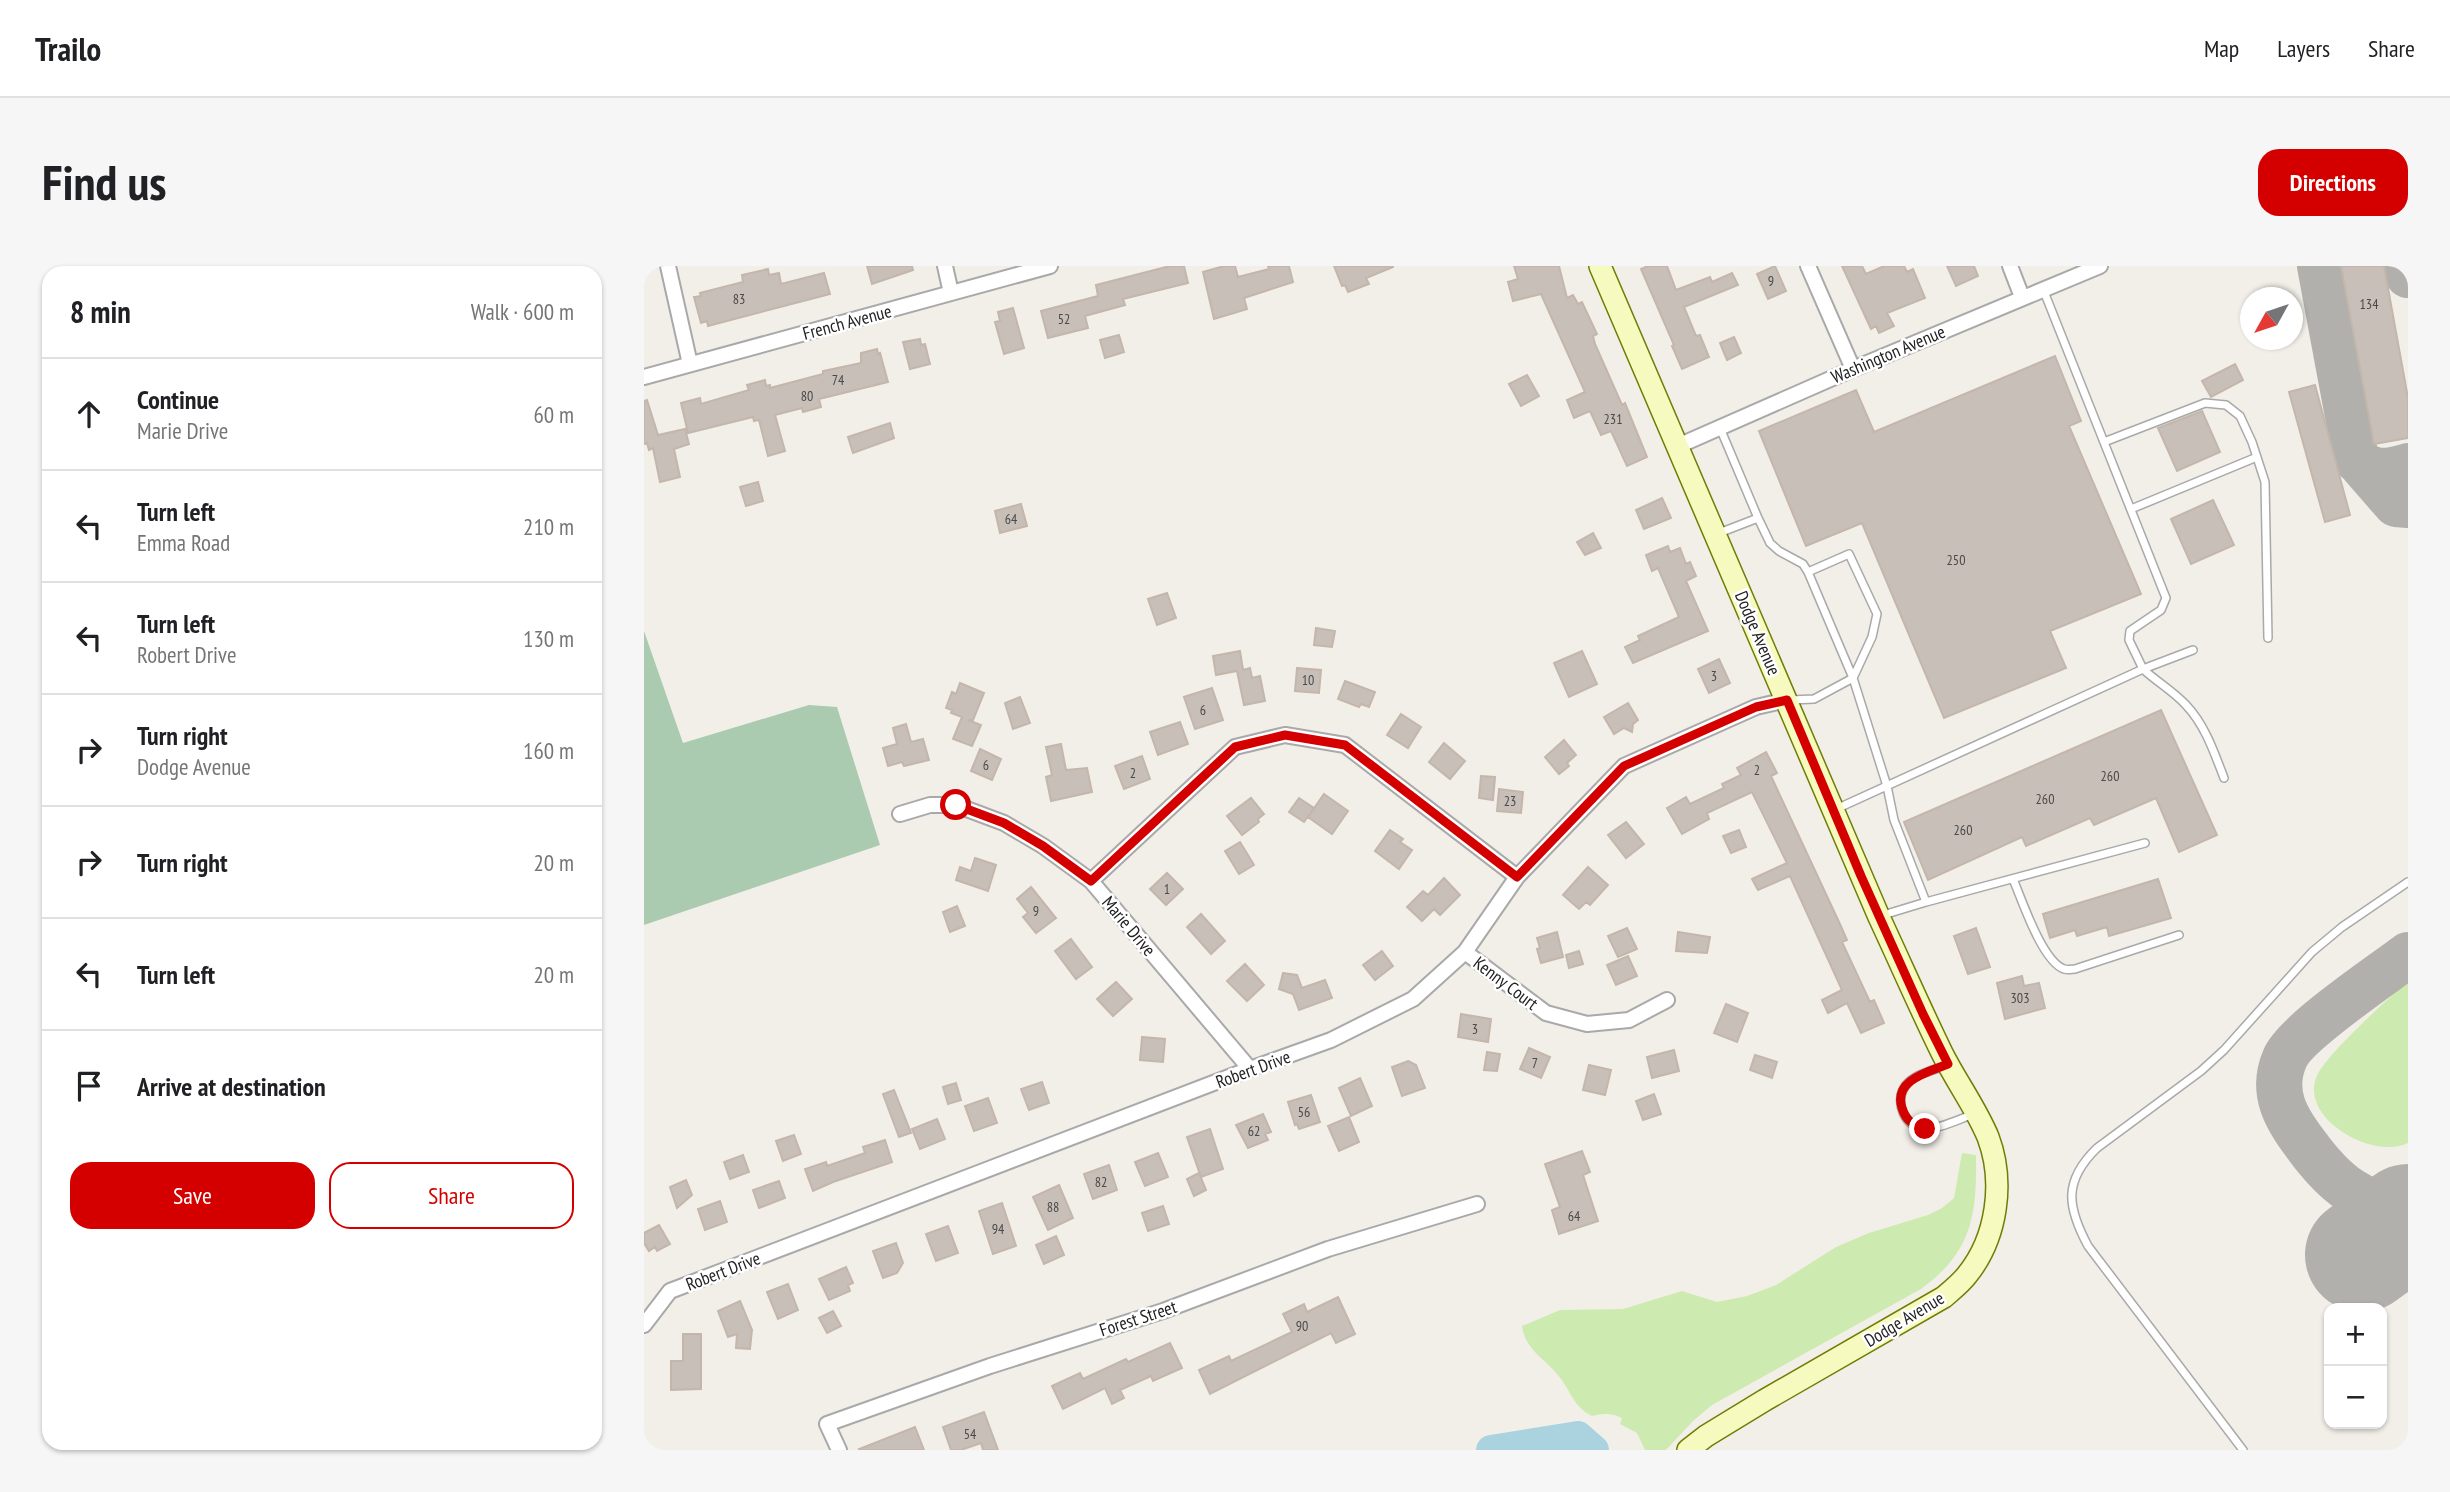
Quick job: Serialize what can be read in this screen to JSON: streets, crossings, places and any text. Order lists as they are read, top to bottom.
{
  "streets": {
    "main road": ["Dodge Avenue"],
    "street": [
      "French Avenue",
      "Washington Avenue",
      "Marie Drive",
      "Kenny Court",
      "Robert Drive",
      "Forest Street"
    ]
  },
  "crossings": [
    ["Washington Avenue", "Dodge Avenue"],
    ["Dodge Avenue", "Robert Drive"],
    ["Marie Drive", "Robert Drive"],
    ["Kenny Court", "Robert Drive"]
  ],
  "house_numbers": [
    "9",
    "83",
    "134",
    "52",
    "74",
    "80",
    "231",
    "64",
    "250",
    "3",
    "10",
    "6",
    "6",
    "2",
    "2",
    "260",
    "260",
    "23",
    "260",
    "1",
    "9",
    "303",
    "3",
    "7",
    "56",
    "62",
    "82",
    "88",
    "64",
    "94",
    "90",
    "54"
  ],
  "north": "bottom left",
  "page": {
    "header": "Trailo",
    "nav": ["Map", "Layers", "Share"],
    "buttons": [
      "Directions",
      ["Save", "Share"]
    ],
    "title": "Find us",
    "heading": ["8 min", "Walk · 600 m"],
    "list": [
      ["Continue", "Marie Drive", "60 m"],
      ["Turn left", "Emma Road", "210 m"],
      ["Turn left", "Robert Drive", "130 m"],
      ["Turn right", "Dodge Avenue", "160 m"],
      ["Turn right", "20 m"],
      ["Turn left", "20 m"],
      "Arrive at destination"
    ],
    "map_buttons": ["+", "−"]
  }
}
